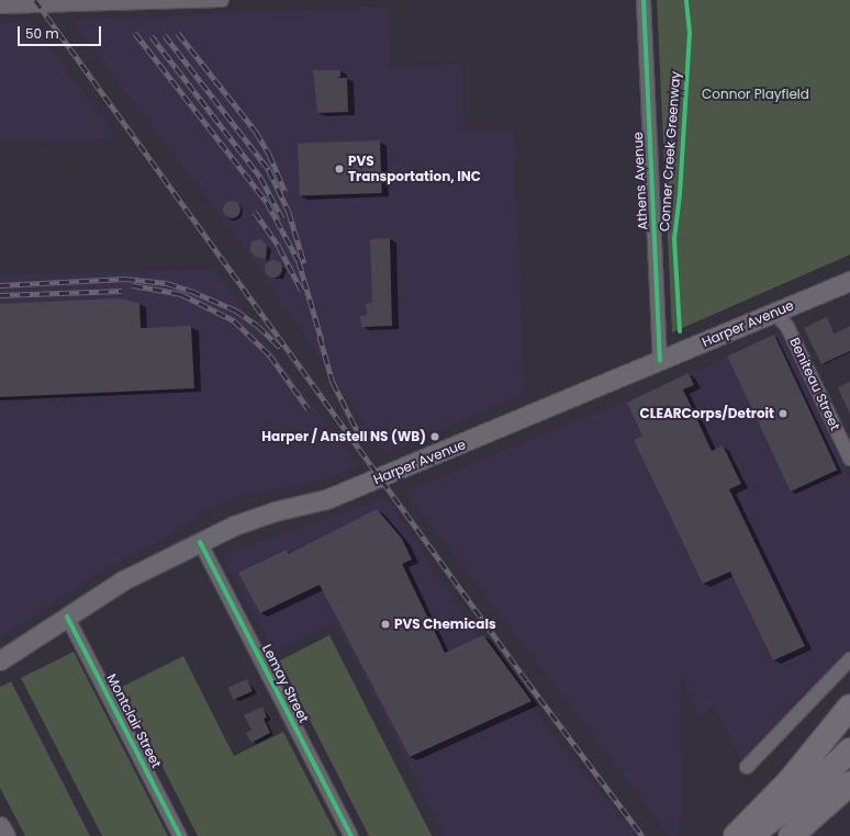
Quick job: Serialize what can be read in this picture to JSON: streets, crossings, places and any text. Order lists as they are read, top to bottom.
{
  "streets": {
    "main road": ["Harper Avenue"],
    "street": [
      "Athens Avenue",
      "Beniteau Street",
      "Lemay Street",
      "Montclair Street"
    ],
    "cycle path": ["Conner Creek Greenway"]
  },
  "crossings": [
    ["Athens Avenue", "Harper Avenue"],
    ["Harper Avenue", "Beniteau Street"],
    ["Harper Avenue", "Lemay Street"],
    ["Harper Avenue", "Montclair Street"]
  ],
  "parks": ["Connor Playfield"],
  "places": [
    "PVS Transportation, INC",
    "CLEARCorps/Detroit",
    "Harper / Anstell NS (WB)",
    "PVS Chemicals"
  ],
  "scale_bar": "50 m"
}
